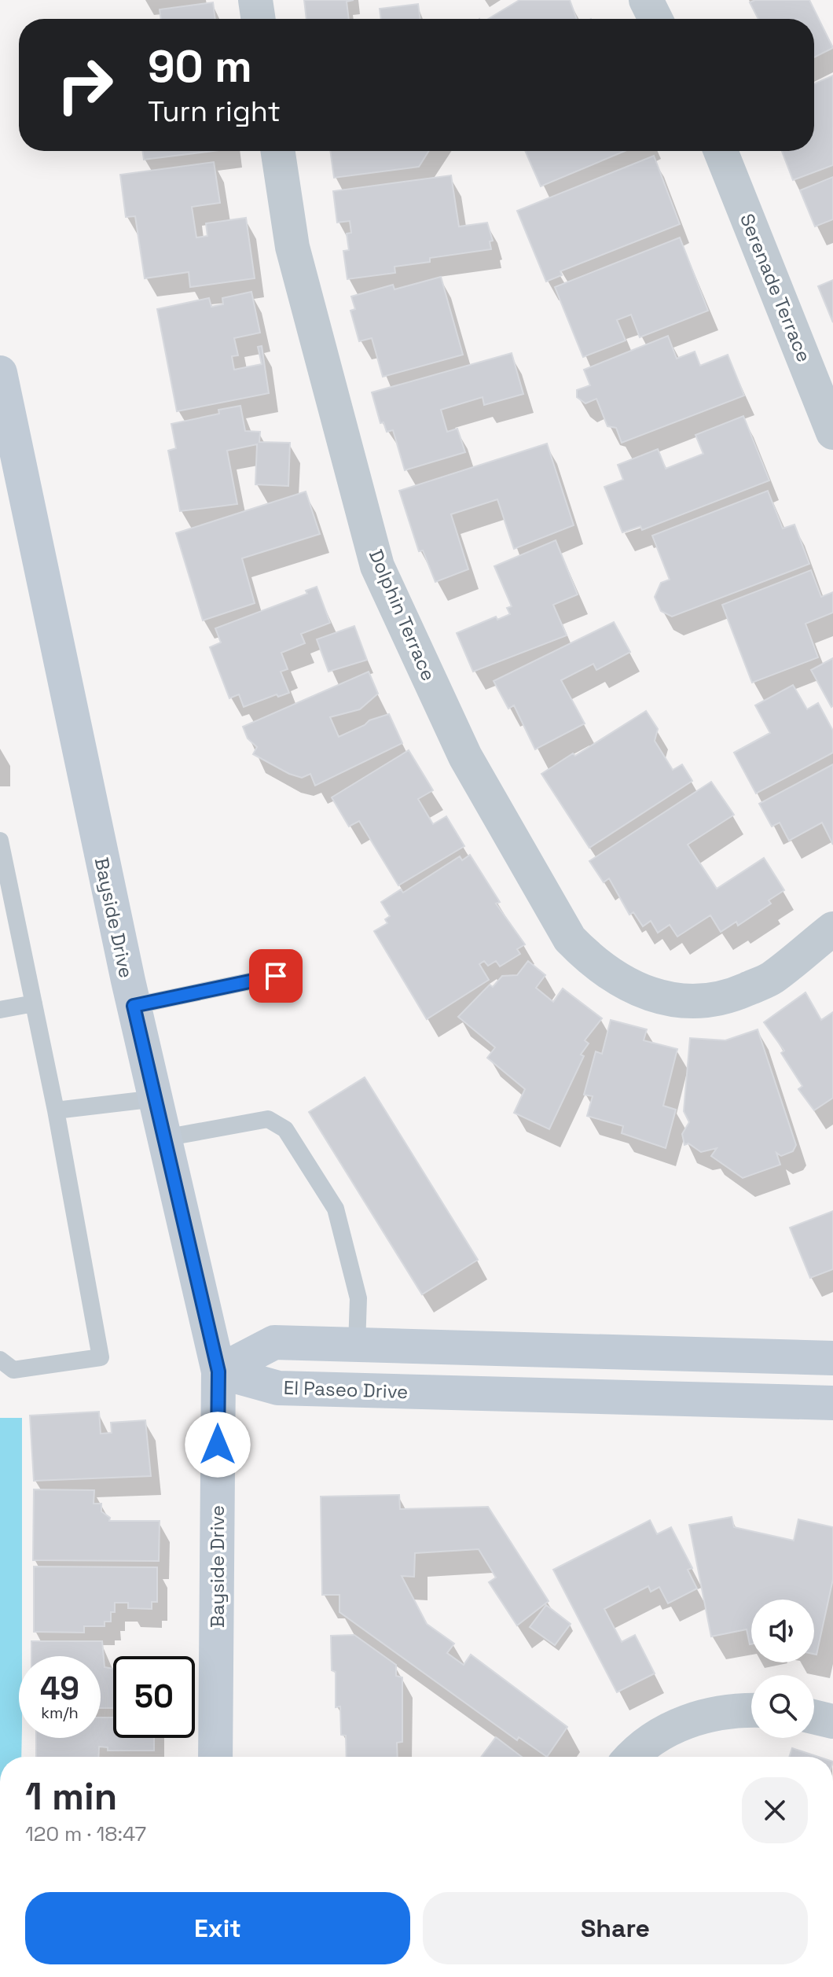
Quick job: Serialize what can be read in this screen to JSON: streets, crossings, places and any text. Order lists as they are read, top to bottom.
{
  "streets": {
    "main road": ["Bayside Drive", "El Paseo Drive"],
    "street": ["Serenade Terrace", "Dolphin Terrace"]
  },
  "crossings": [
    ["Bayside Drive", "El Paseo Drive"]
  ],
  "page": {
    "turn": ["90 m", "Turn right"],
    "speed": "49 km/h",
    "limit": "50",
    "heading": ["1 min", "120 m · 18:47"],
    "buttons": ["Exit", "Share"]
  }
}
